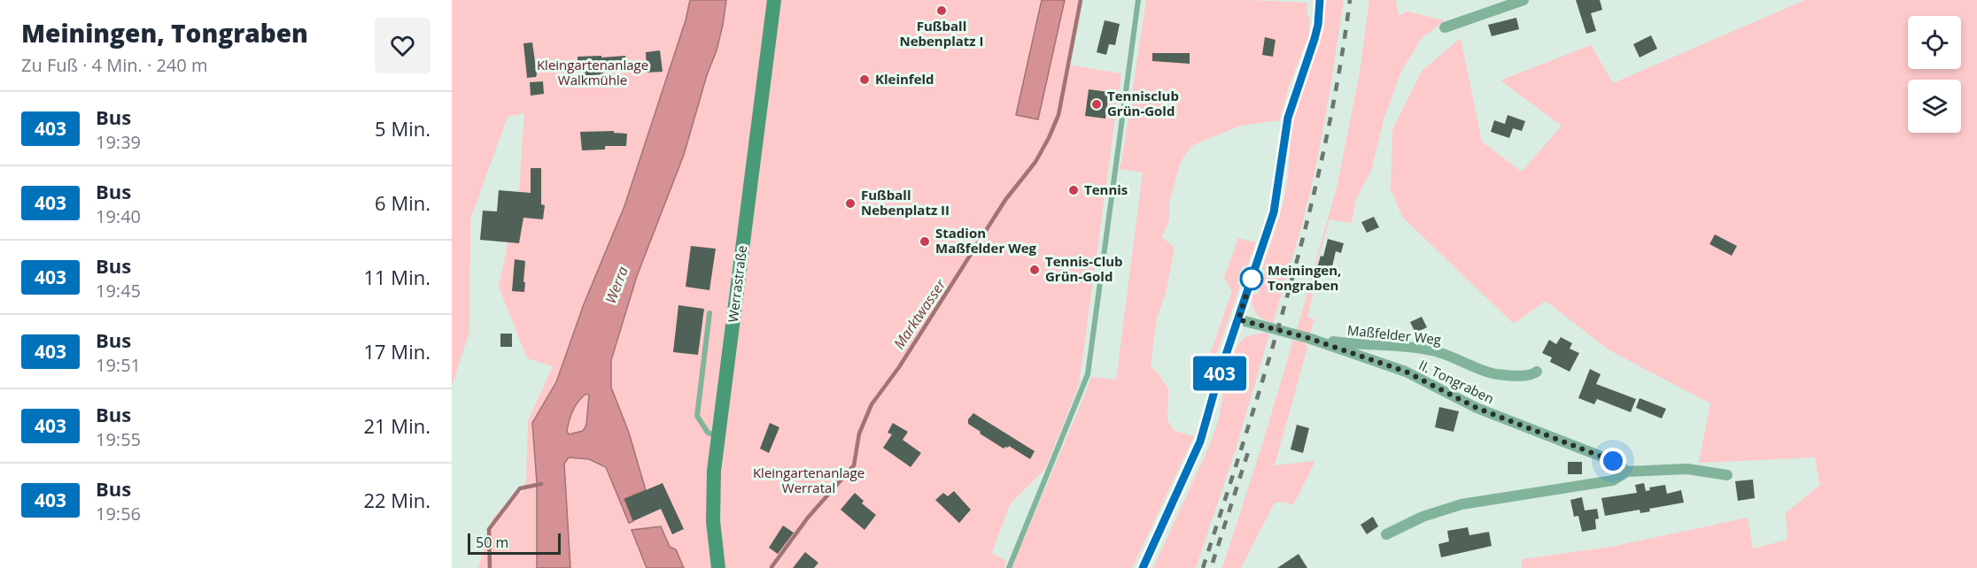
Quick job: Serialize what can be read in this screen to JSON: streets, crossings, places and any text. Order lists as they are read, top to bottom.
{
  "streets": {
    "street": ["Werrastraße", "Maßfelder Weg", "II. Tongraben"]
  },
  "crossings": [
    ["Maßfelder Weg", "II. Tongraben"]
  ],
  "water": ["Werra", "Marktwasser"],
  "parks": ["Kleingartenanlage Walkmühle", "Kleingartenanlage Werratal"],
  "places": [
    "Fußball Nebenplatz I",
    "Kleinfeld",
    "Tennisclub Grün-Gold",
    "Tennis",
    "Fußball Nebenplatz II",
    "Stadion Maßfelder Weg",
    "Tennis-Club Grün-Gold",
    "Meiningen, Tongraben"
  ],
  "lines": ["bus line 403"],
  "scale_bar": "50 m",
  "page": {
    "heading": ["Meiningen, Tongraben", "Zu Fuß · 4 Min. · 240 m"],
    "on_map": "403",
    "list": [
      {
        "mark": "403",
        "name": "Bus",
        "note": "19:39",
        "value": "5 Min."
      },
      {
        "mark": "403",
        "name": "Bus",
        "note": "19:40",
        "value": "6 Min."
      },
      {
        "mark": "403",
        "name": "Bus",
        "note": "19:45",
        "value": "11 Min."
      },
      {
        "mark": "403",
        "name": "Bus",
        "note": "19:51",
        "value": "17 Min."
      },
      {
        "mark": "403",
        "name": "Bus",
        "note": "19:55",
        "value": "21 Min."
      },
      {
        "mark": "403",
        "name": "Bus",
        "note": "19:56",
        "value": "22 Min."
      }
    ],
    "scale": "50 m"
  }
}
